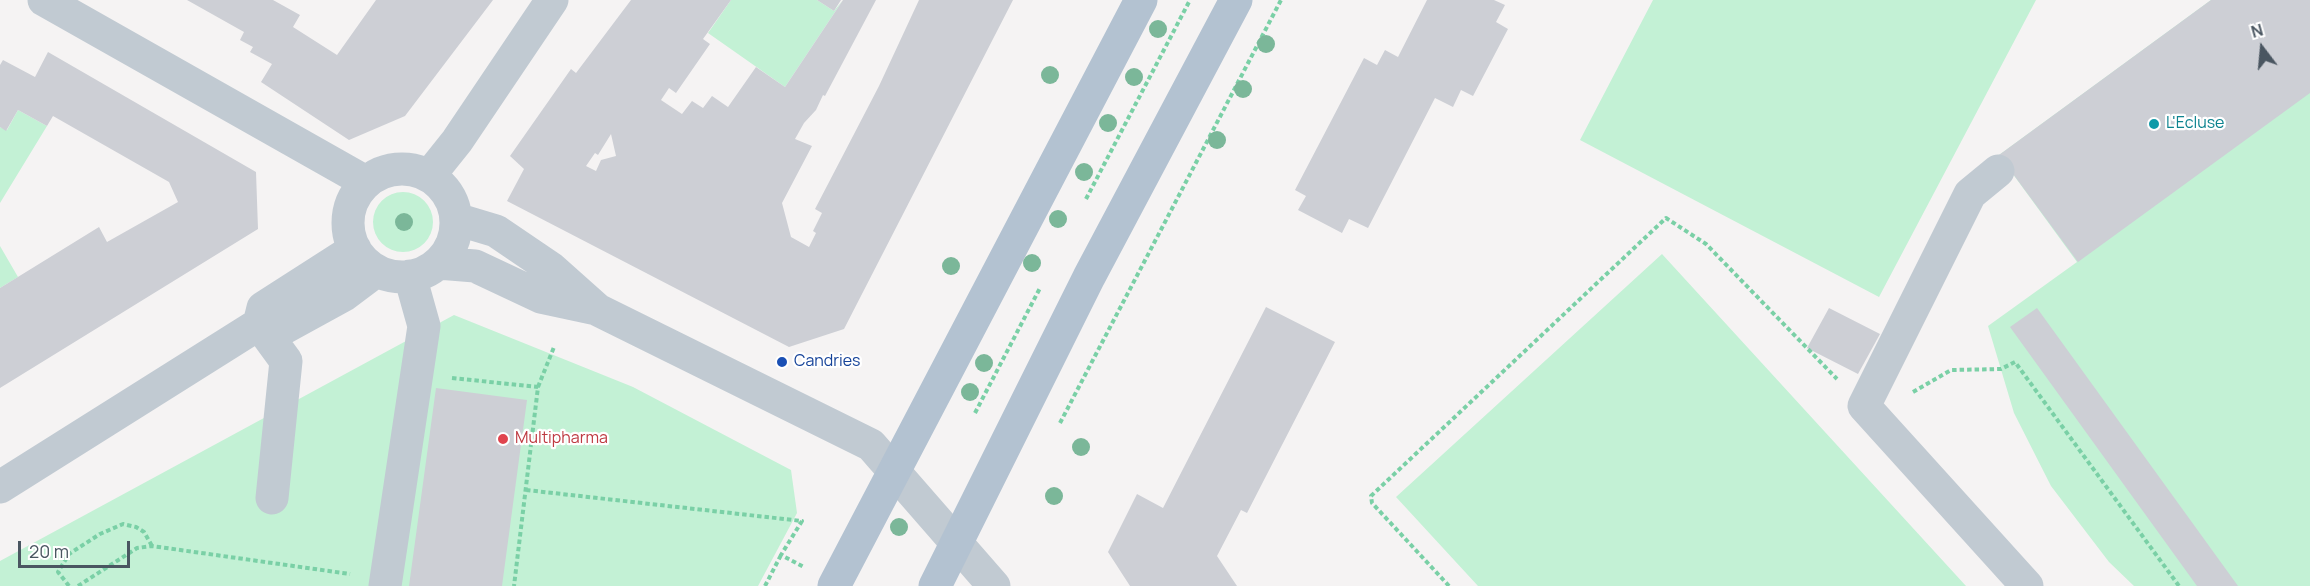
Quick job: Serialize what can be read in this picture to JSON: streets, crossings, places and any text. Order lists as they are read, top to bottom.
{
  "places": ["L'Ecluse", "Candries", "Multipharma"],
  "scale_bar": "20 m",
  "north": "top"
}
